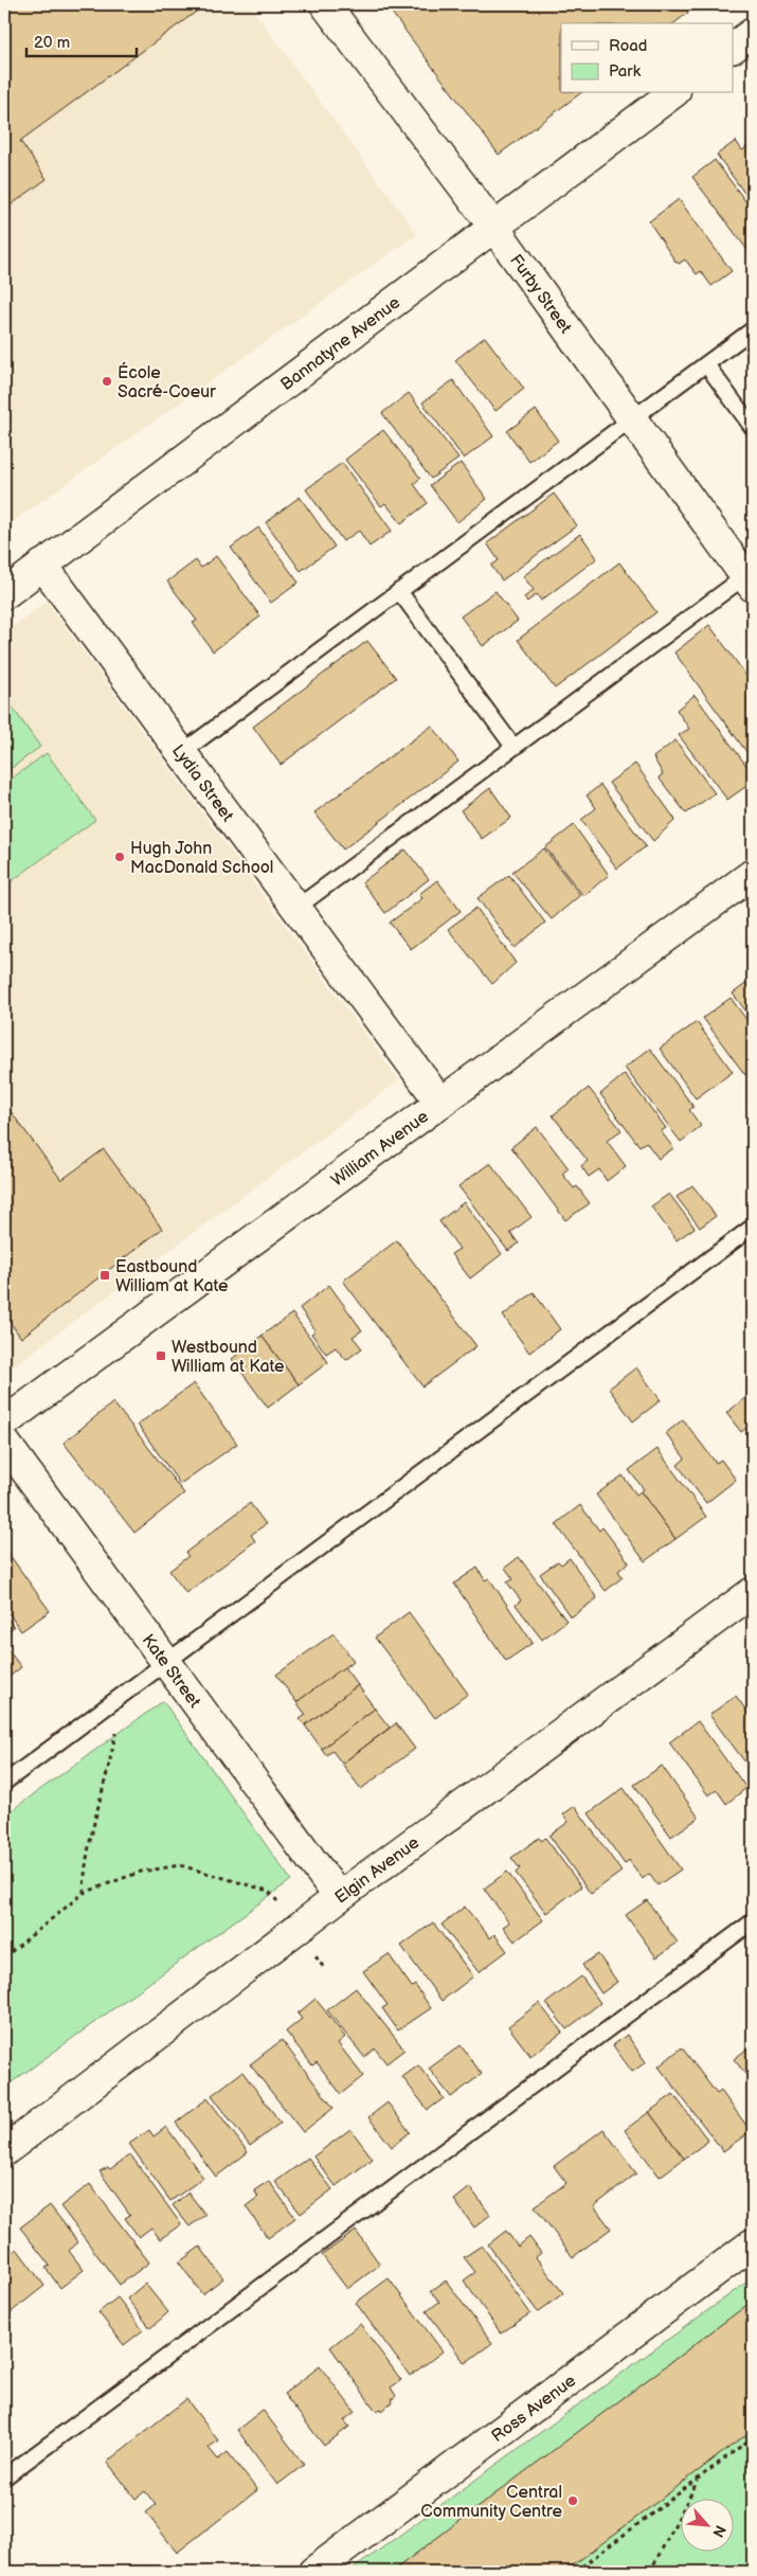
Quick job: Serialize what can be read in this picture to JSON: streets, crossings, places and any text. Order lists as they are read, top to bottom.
{
  "streets": {
    "street": [
      "Furby Street",
      "Bannatyne Avenue",
      "Lydia Street",
      "William Avenue",
      "Kate Street",
      "Elgin Avenue",
      "Ross Avenue"
    ]
  },
  "crossings": [
    ["Furby Street", "Bannatyne Avenue"],
    ["Bannatyne Avenue", "Lydia Street"],
    ["Lydia Street", "William Avenue"],
    ["Kate Street", "Elgin Avenue"]
  ],
  "places": {
    "other": ["École Sacré-Coeur", "Hugh John MacDonald School", "Central Community Centre"],
    "transit": ["Eastbound William at Kate", "Westbound William at Kate"]
  },
  "legend": ["Road", "Park"],
  "scale_bar": "20 m",
  "north": "bottom right"
}
